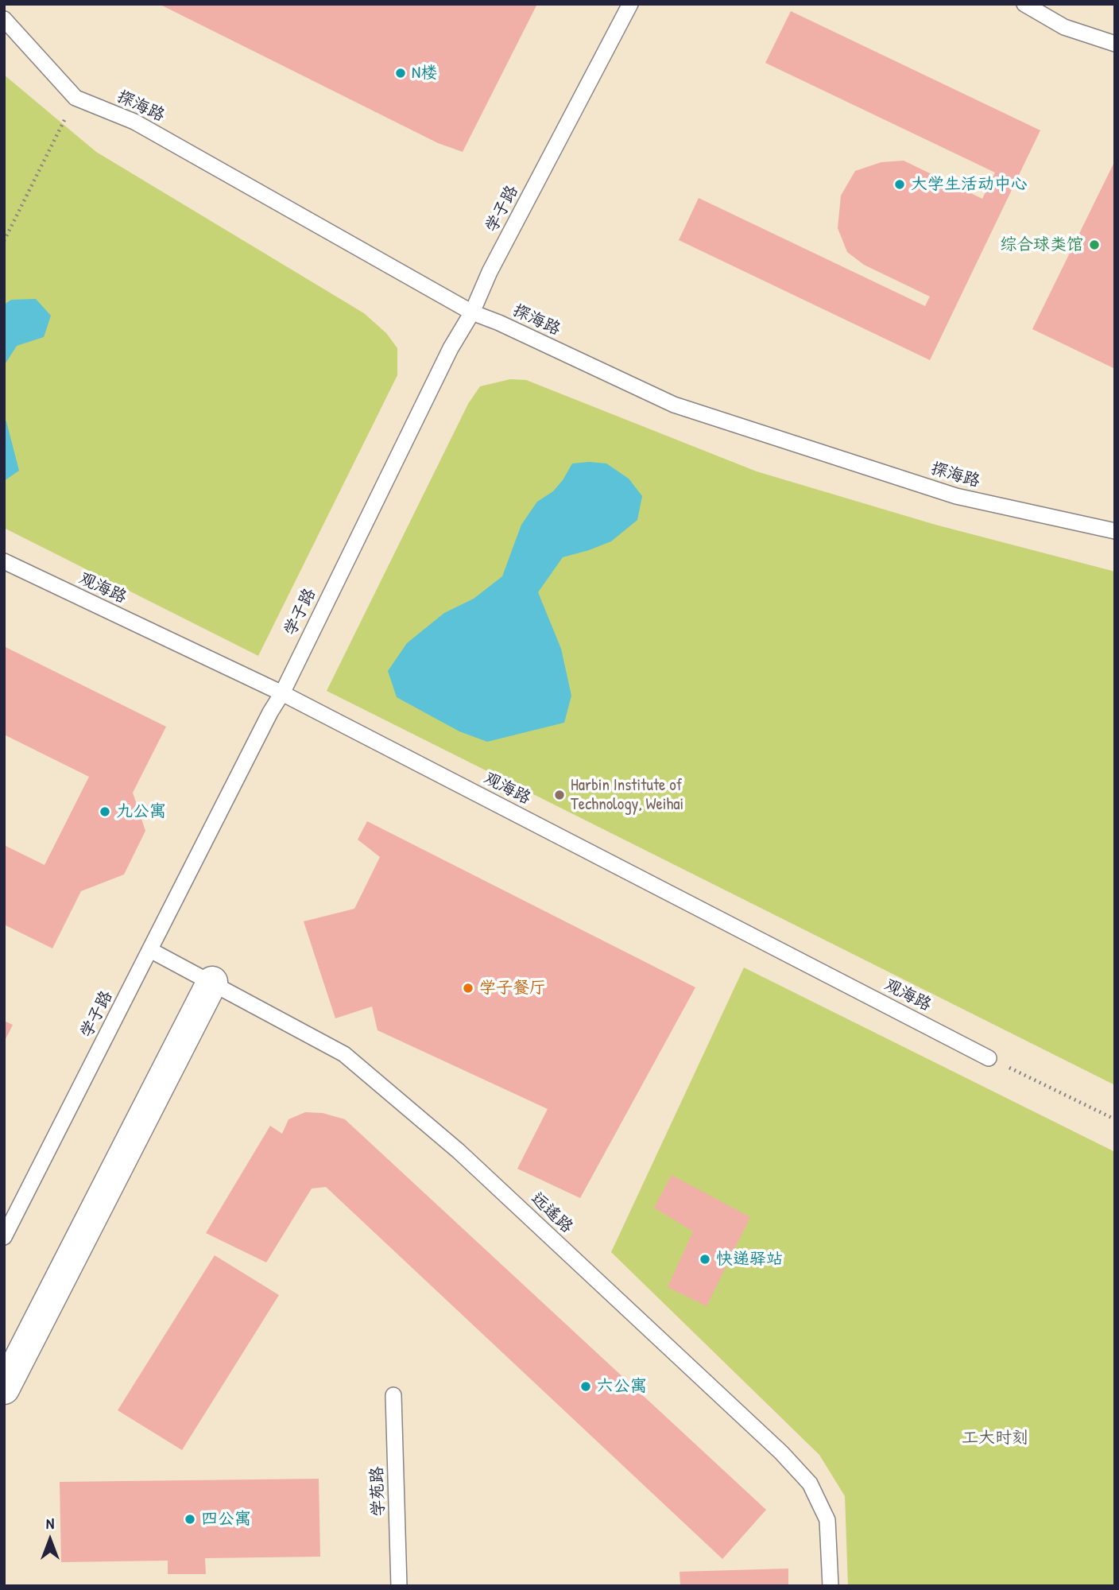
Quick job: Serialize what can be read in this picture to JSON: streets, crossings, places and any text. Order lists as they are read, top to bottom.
{
  "streets": {
    "lane": [
      "探海路",
      "学子路",
      "观海路",
      "远遥路",
      "学苑路"
    ]
  },
  "crossings": [
    ["探海路", "学子路"],
    ["学子路", "观海路"],
    ["学子路", "远遥路"]
  ],
  "parks": ["工大时刻"],
  "places": [
    "N楼",
    "大学生活动中心",
    "综合球类馆",
    "Harbin Institute of Technology, Weihai",
    "九公寓",
    "学子餐厅",
    "快递驿站",
    "六公寓",
    "四公寓"
  ],
  "north": "top"
}
